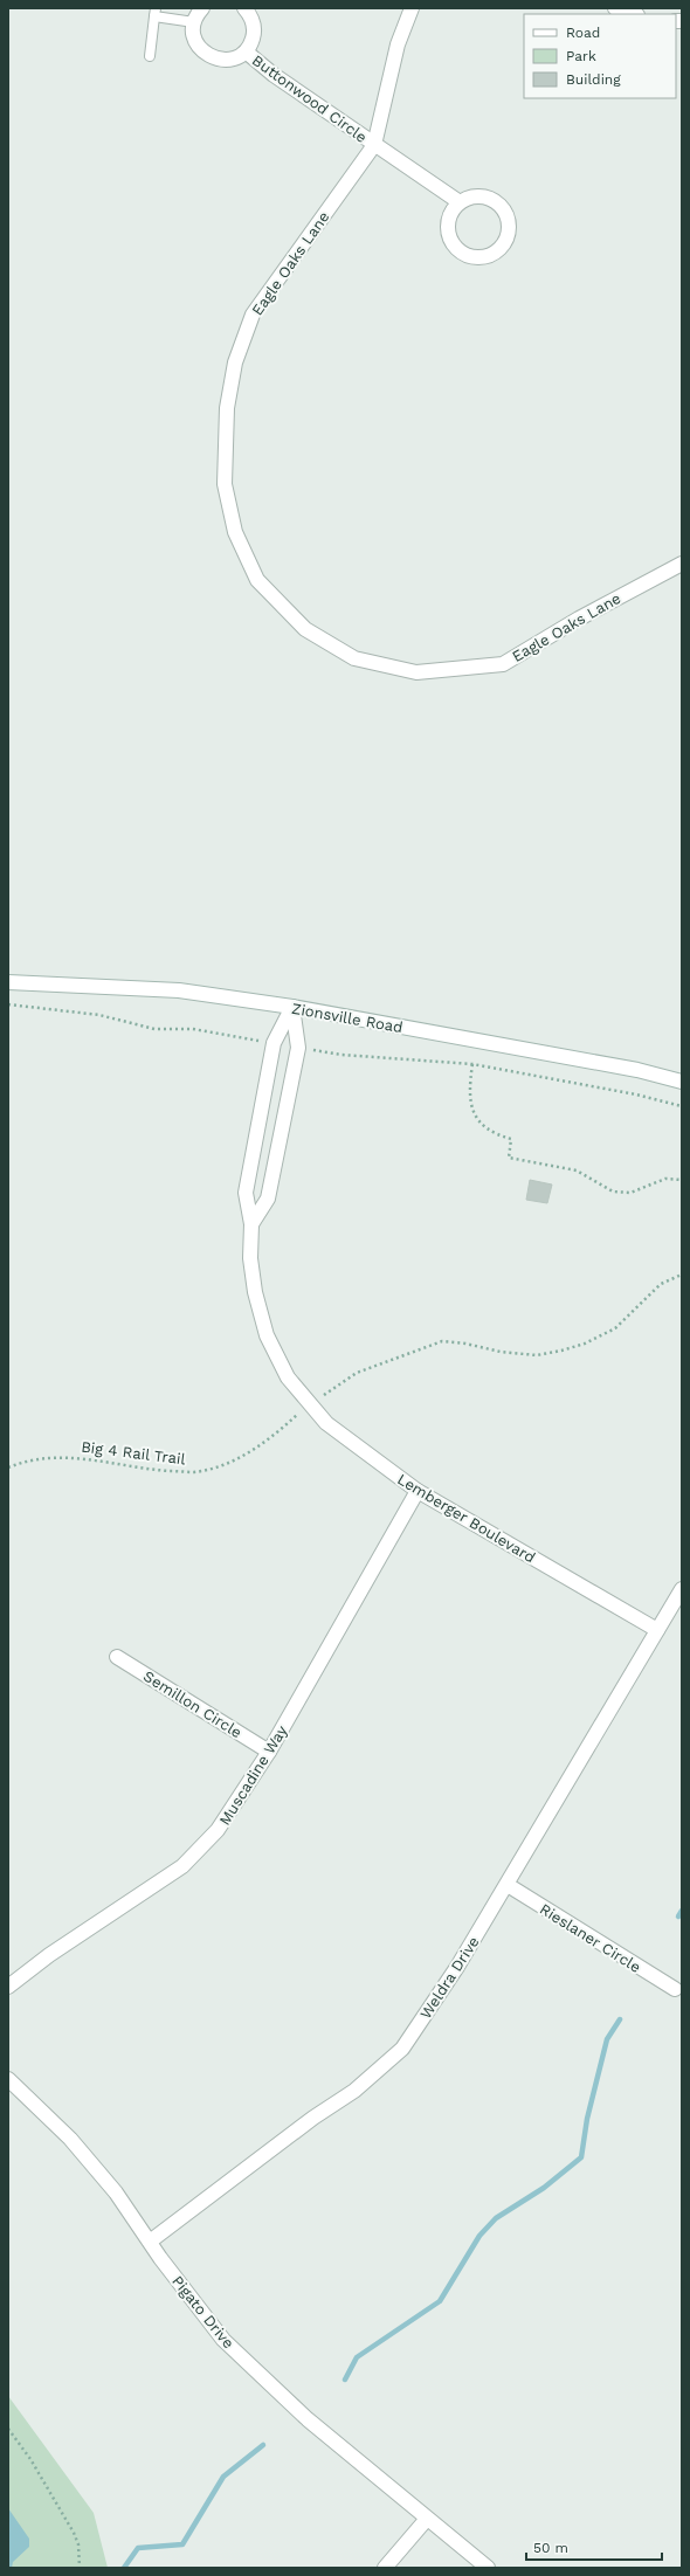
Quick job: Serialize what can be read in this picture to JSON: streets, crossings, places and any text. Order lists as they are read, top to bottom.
{
  "streets": {
    "street": [
      "Buttonwood Circle",
      "Eagle Oaks Lane",
      "Zionsville Road",
      "Lemberger Boulevard",
      "Semillon Circle",
      "Muscadine Way",
      "Rieslaner Circle",
      "Weldra Drive",
      "Pigato Drive"
    ],
    "path": ["Big 4 Rail Trail"]
  },
  "crossings": [
    ["Buttonwood Circle", "Eagle Oaks Lane"],
    ["Zionsville Road", "Lemberger Boulevard"],
    ["Lemberger Boulevard", "Muscadine Way"],
    ["Lemberger Boulevard", "Weldra Drive"],
    ["Semillon Circle", "Muscadine Way"],
    ["Rieslaner Circle", "Weldra Drive"],
    ["Weldra Drive", "Pigato Drive"]
  ],
  "legend": ["Road", "Park", "Building"],
  "scale_bar": "50 m"
}
